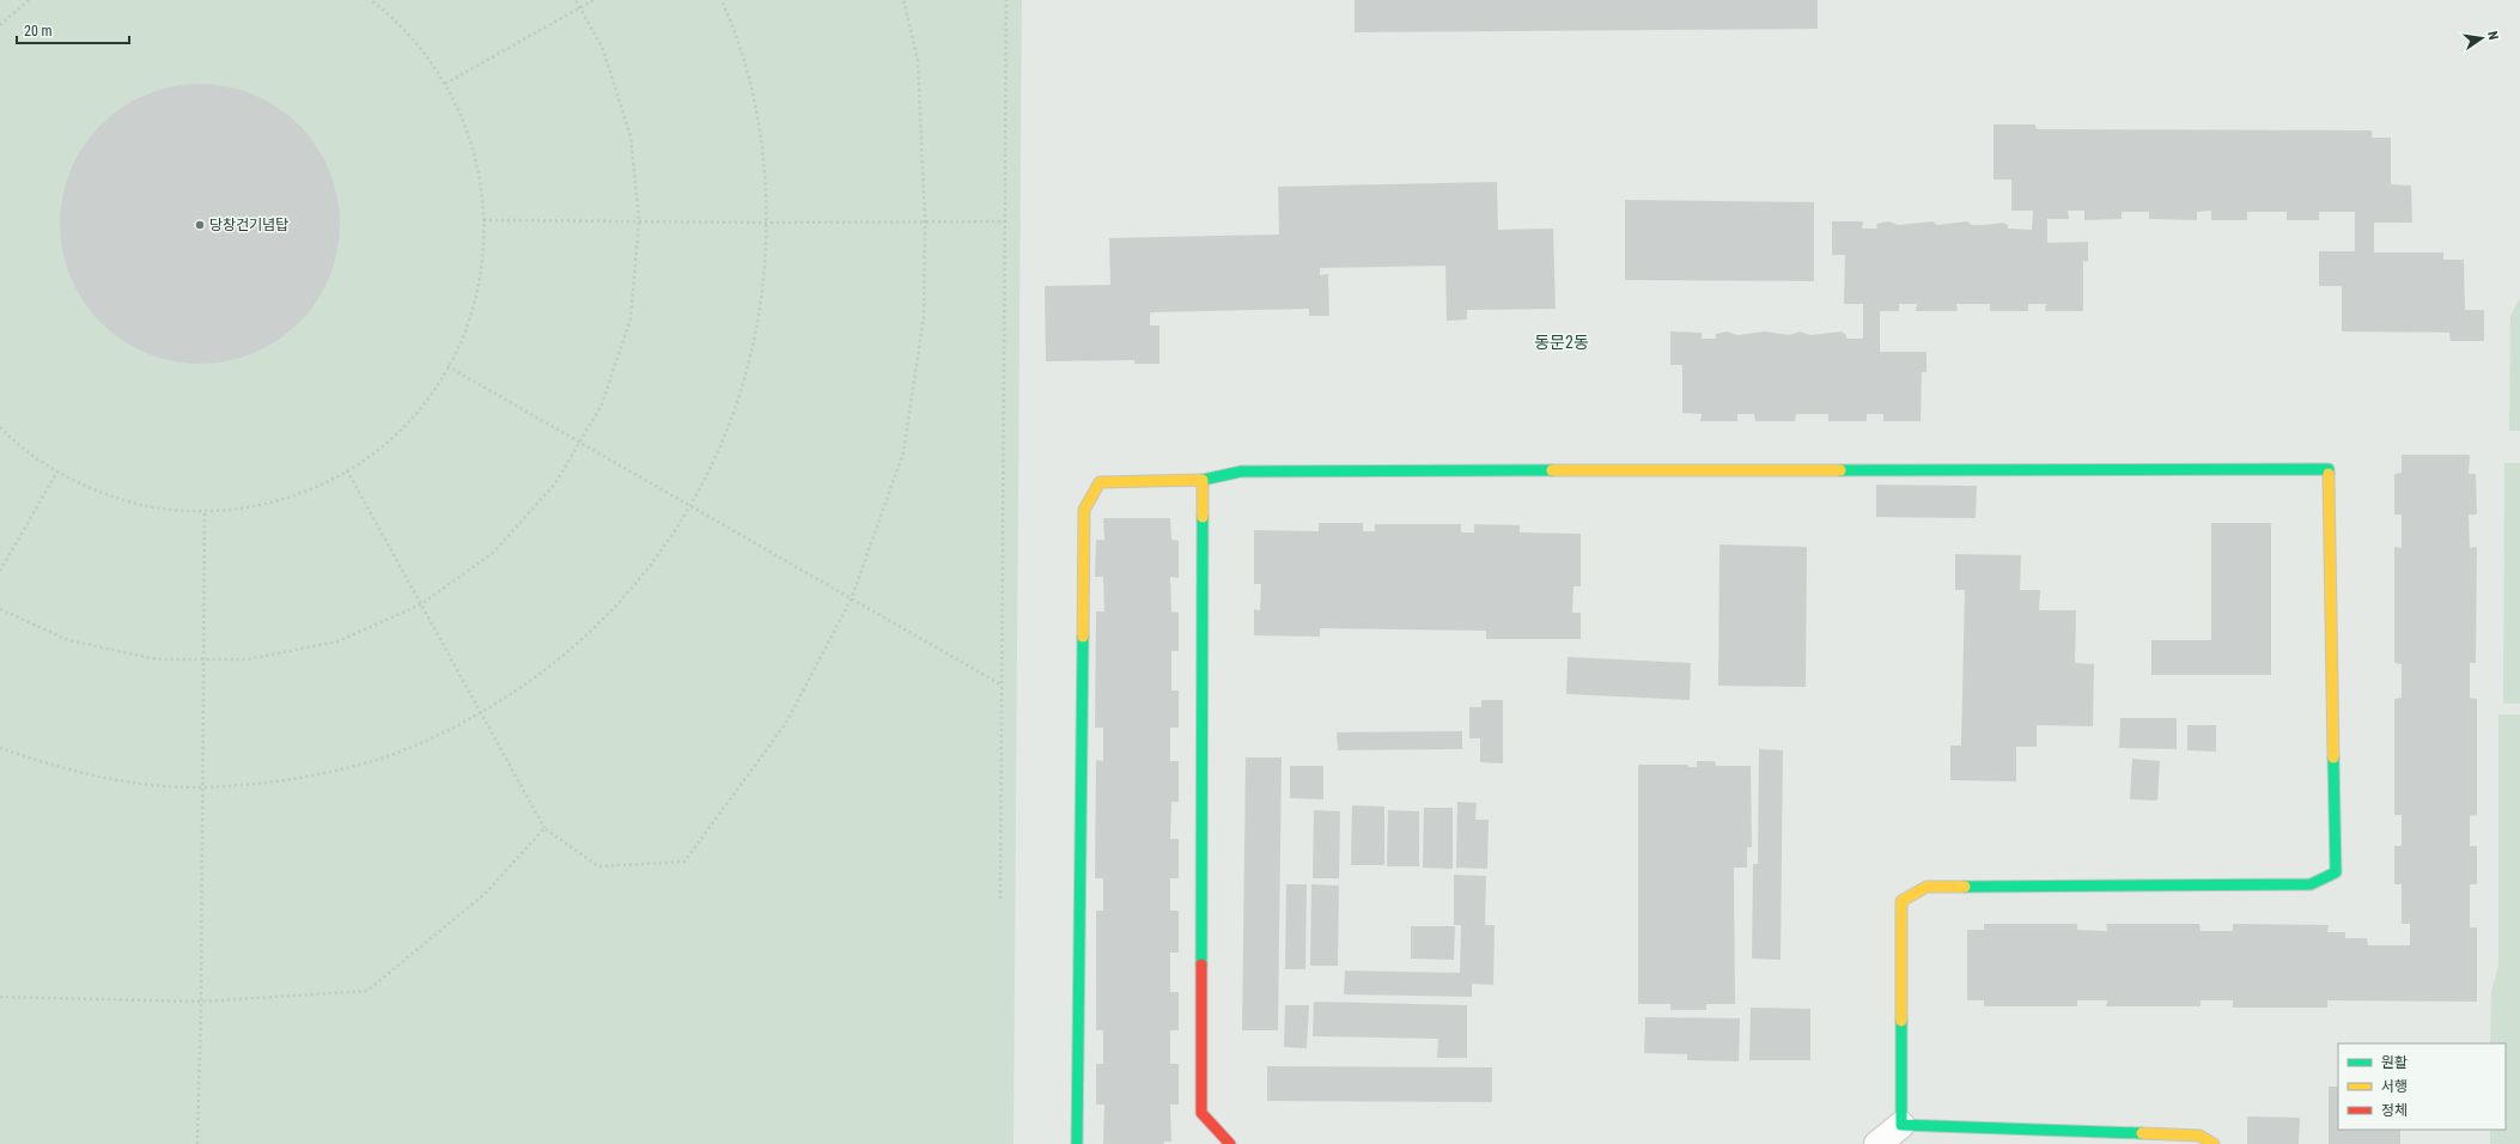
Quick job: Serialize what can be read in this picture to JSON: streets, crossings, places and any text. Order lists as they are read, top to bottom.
{
  "districts": ["동문2동"],
  "places": ["당창건기념탑"],
  "legend": ["원활", "서행", "정체"],
  "scale_bar": "20 m",
  "north": "right"
}
